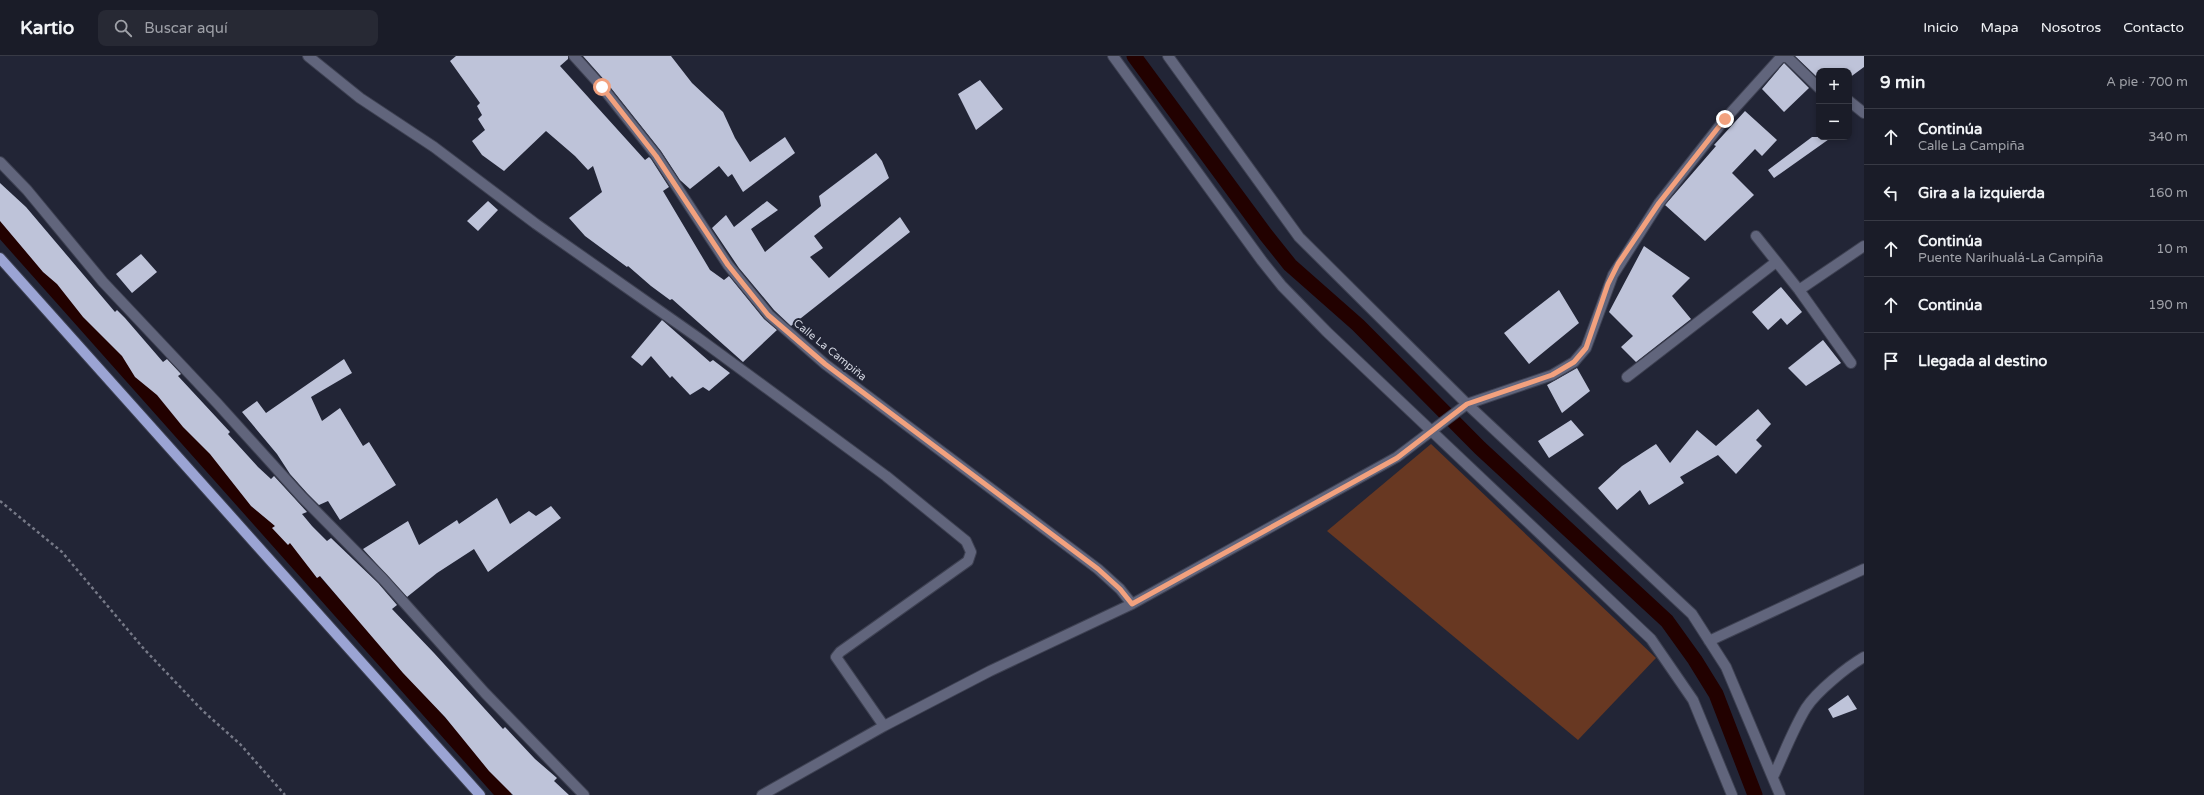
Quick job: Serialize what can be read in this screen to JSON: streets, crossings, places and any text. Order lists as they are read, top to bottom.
{
  "streets": {
    "street": ["Calle La Campiña"]
  },
  "page": {
    "header": "Kartio",
    "search": "Buscar aquí",
    "nav": [
      "Inicio",
      "Mapa",
      "Nosotros",
      "Contacto"
    ],
    "heading": ["9 min", "A pie · 700 m"],
    "map_buttons": ["+", "−"],
    "list": [
      ["Continúa", "Calle La Campiña", "340 m"],
      ["Gira a la izquierda", "160 m"],
      ["Continúa", "Puente Narihualá-La Campiña", "10 m"],
      ["Continúa", "190 m"],
      "Llegada al destino"
    ]
  }
}
